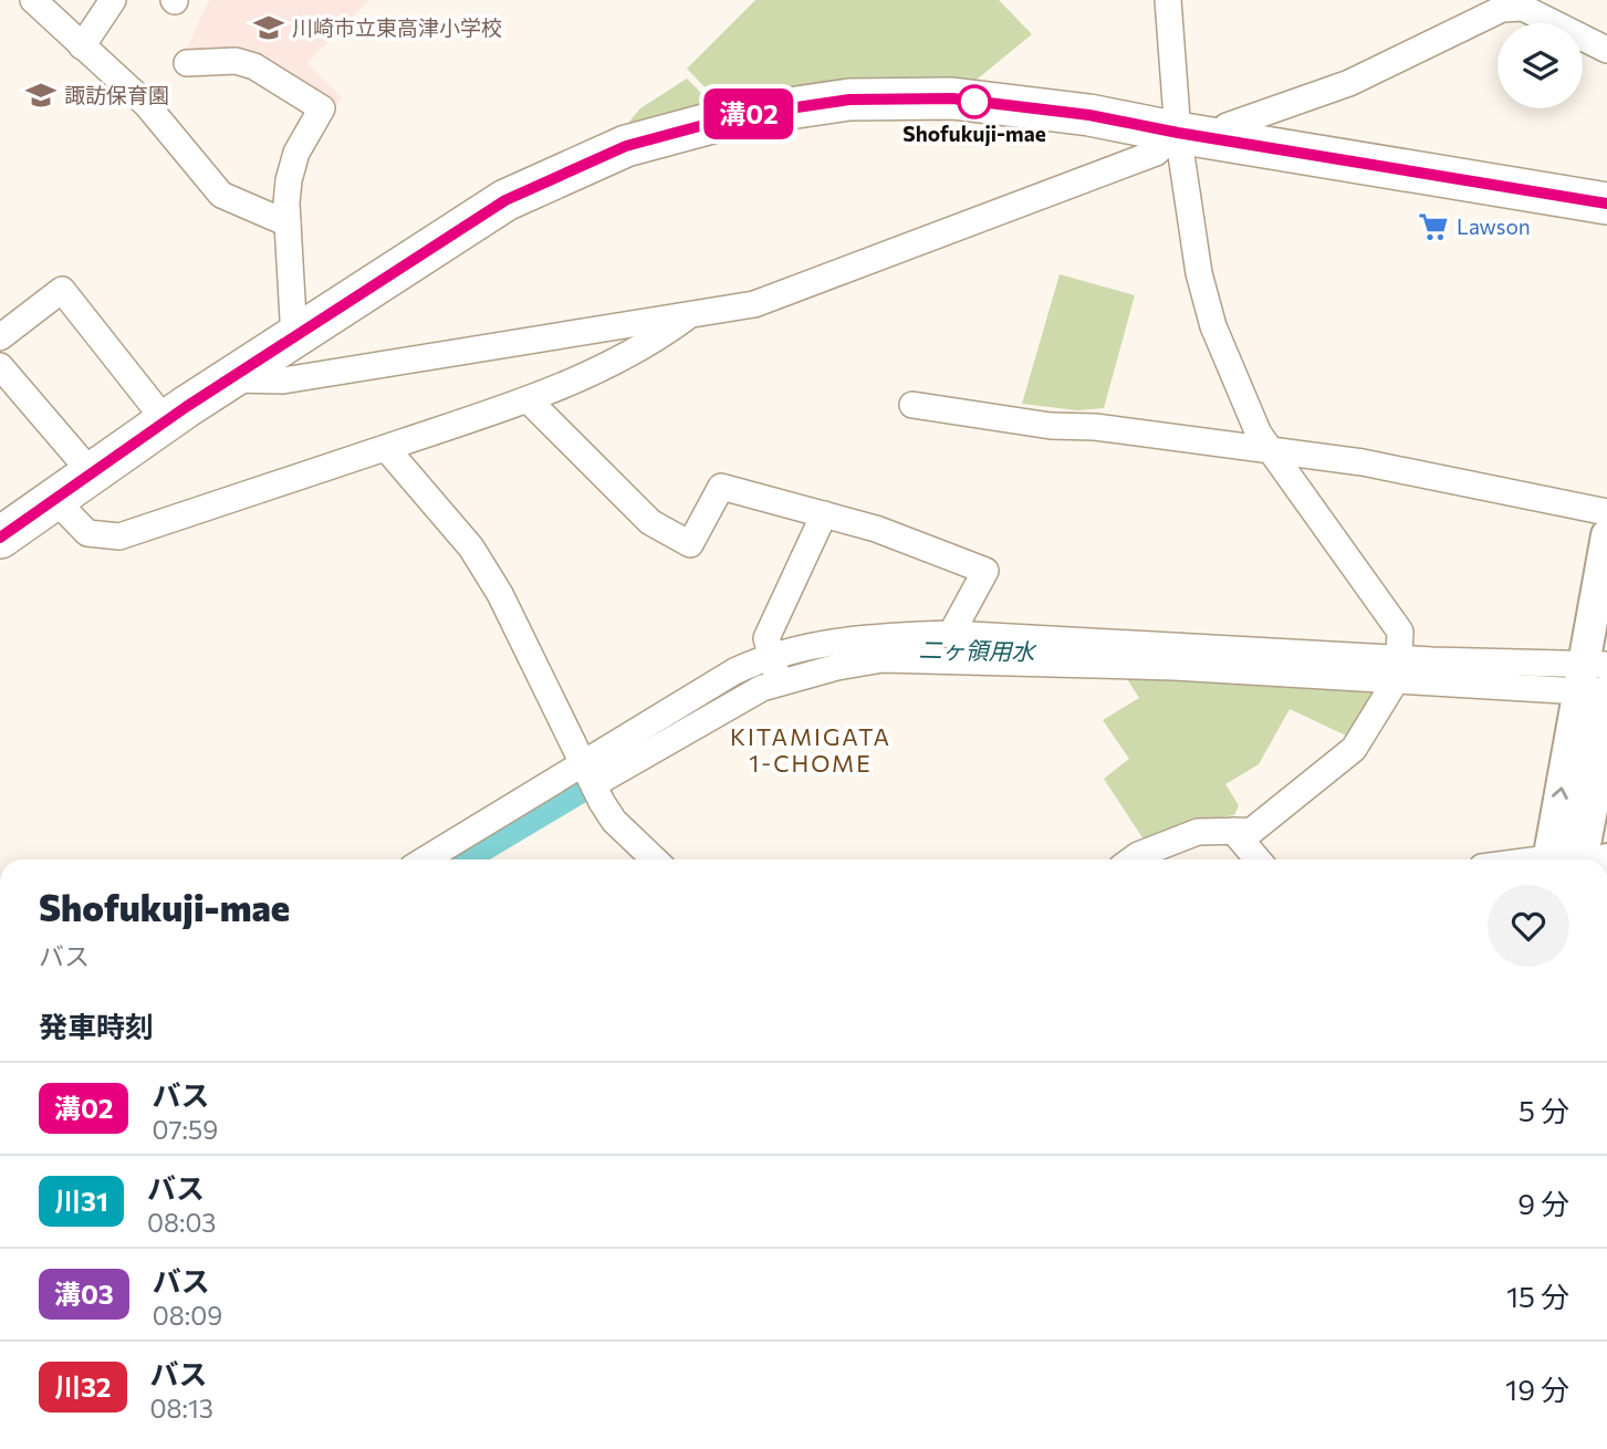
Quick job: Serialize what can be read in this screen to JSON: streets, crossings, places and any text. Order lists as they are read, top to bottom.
{
  "districts": ["KITAMIGATA 1-CHOME"],
  "water": ["二ヶ領用水"],
  "places": {
    "school or university": ["川崎市立東高津小学校", "諏訪保育園"],
    "other": ["Shofukuji-mae"],
    "supermarket": ["Lawson"]
  },
  "lines": ["bus line 溝02"],
  "page": {
    "on_map": "溝02",
    "heading": [
      ["Shofukuji-mae", "バス"],
      "発車時刻"
    ],
    "list": [
      {
        "mark": "溝02",
        "name": "バス",
        "note": "07:59",
        "value": "5 分"
      },
      {
        "mark": "川31",
        "name": "バス",
        "note": "08:03",
        "value": "9 分"
      },
      {
        "mark": "溝03",
        "name": "バス",
        "note": "08:09",
        "value": "15 分"
      },
      {
        "mark": "川32",
        "name": "バス",
        "note": "08:13",
        "value": "19 分"
      }
    ]
  }
}
